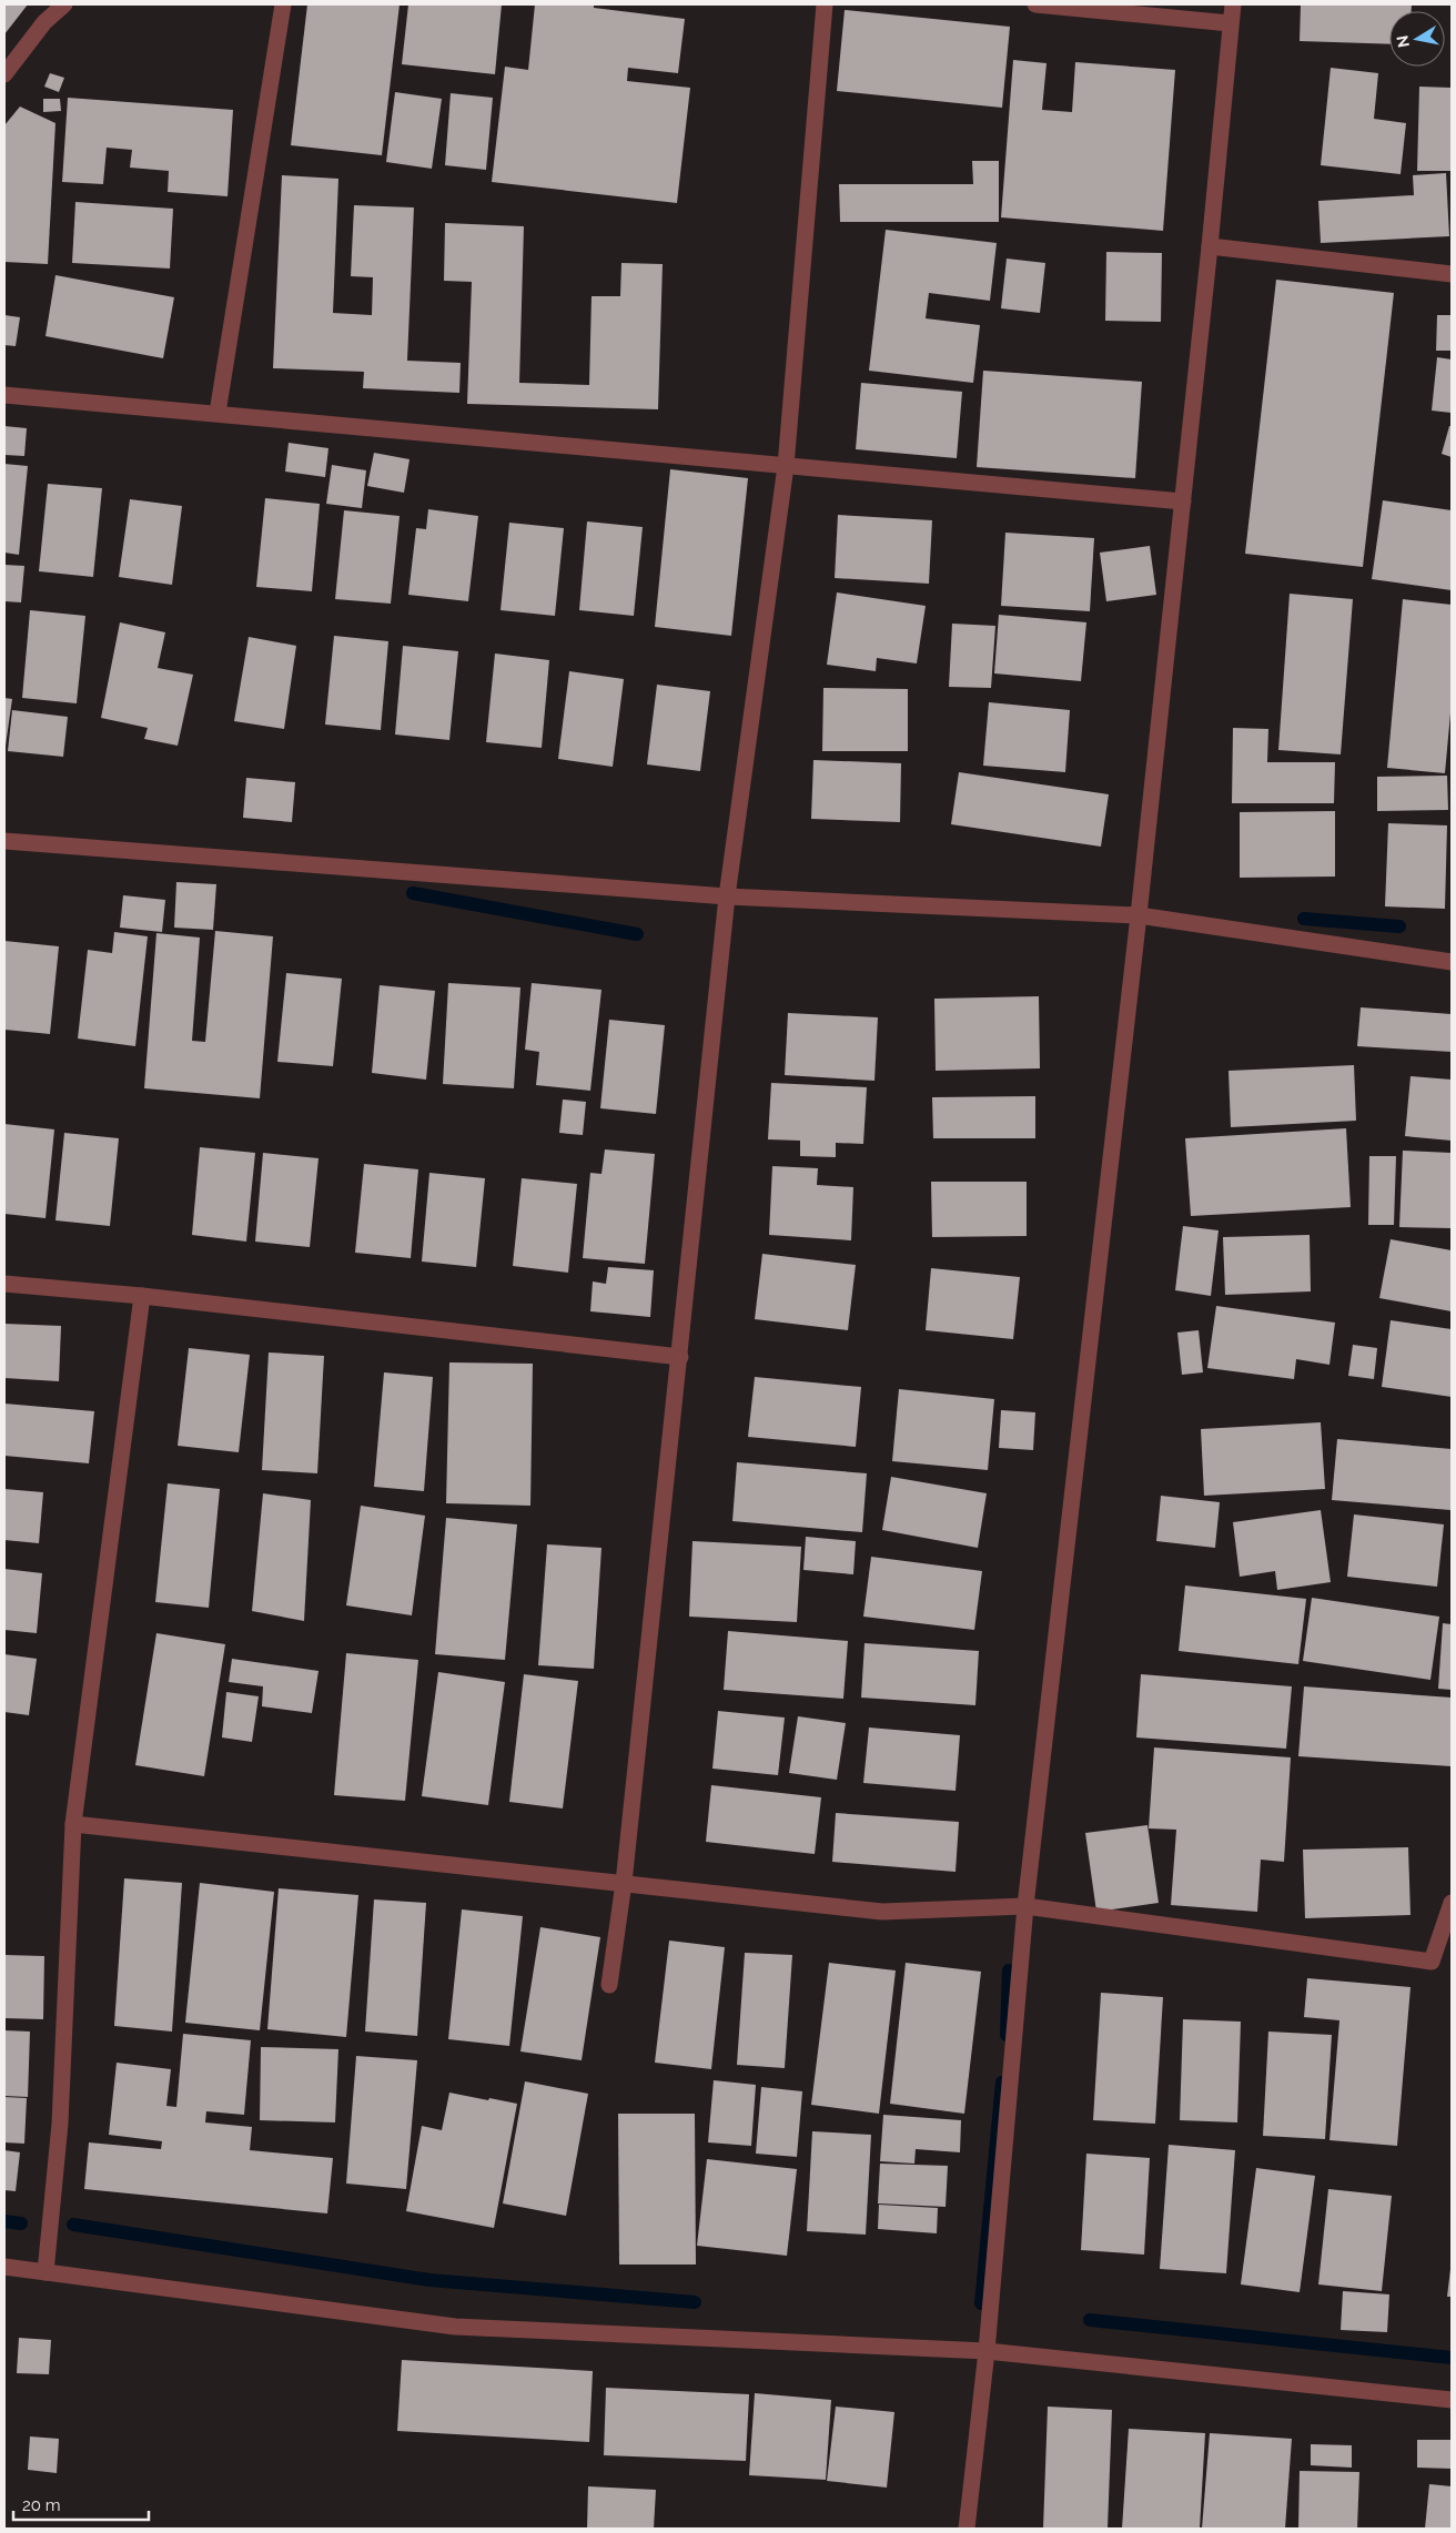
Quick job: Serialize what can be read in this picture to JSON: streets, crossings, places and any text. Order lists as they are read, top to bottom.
{
  "scale_bar": "20 m",
  "north": "left"
}
